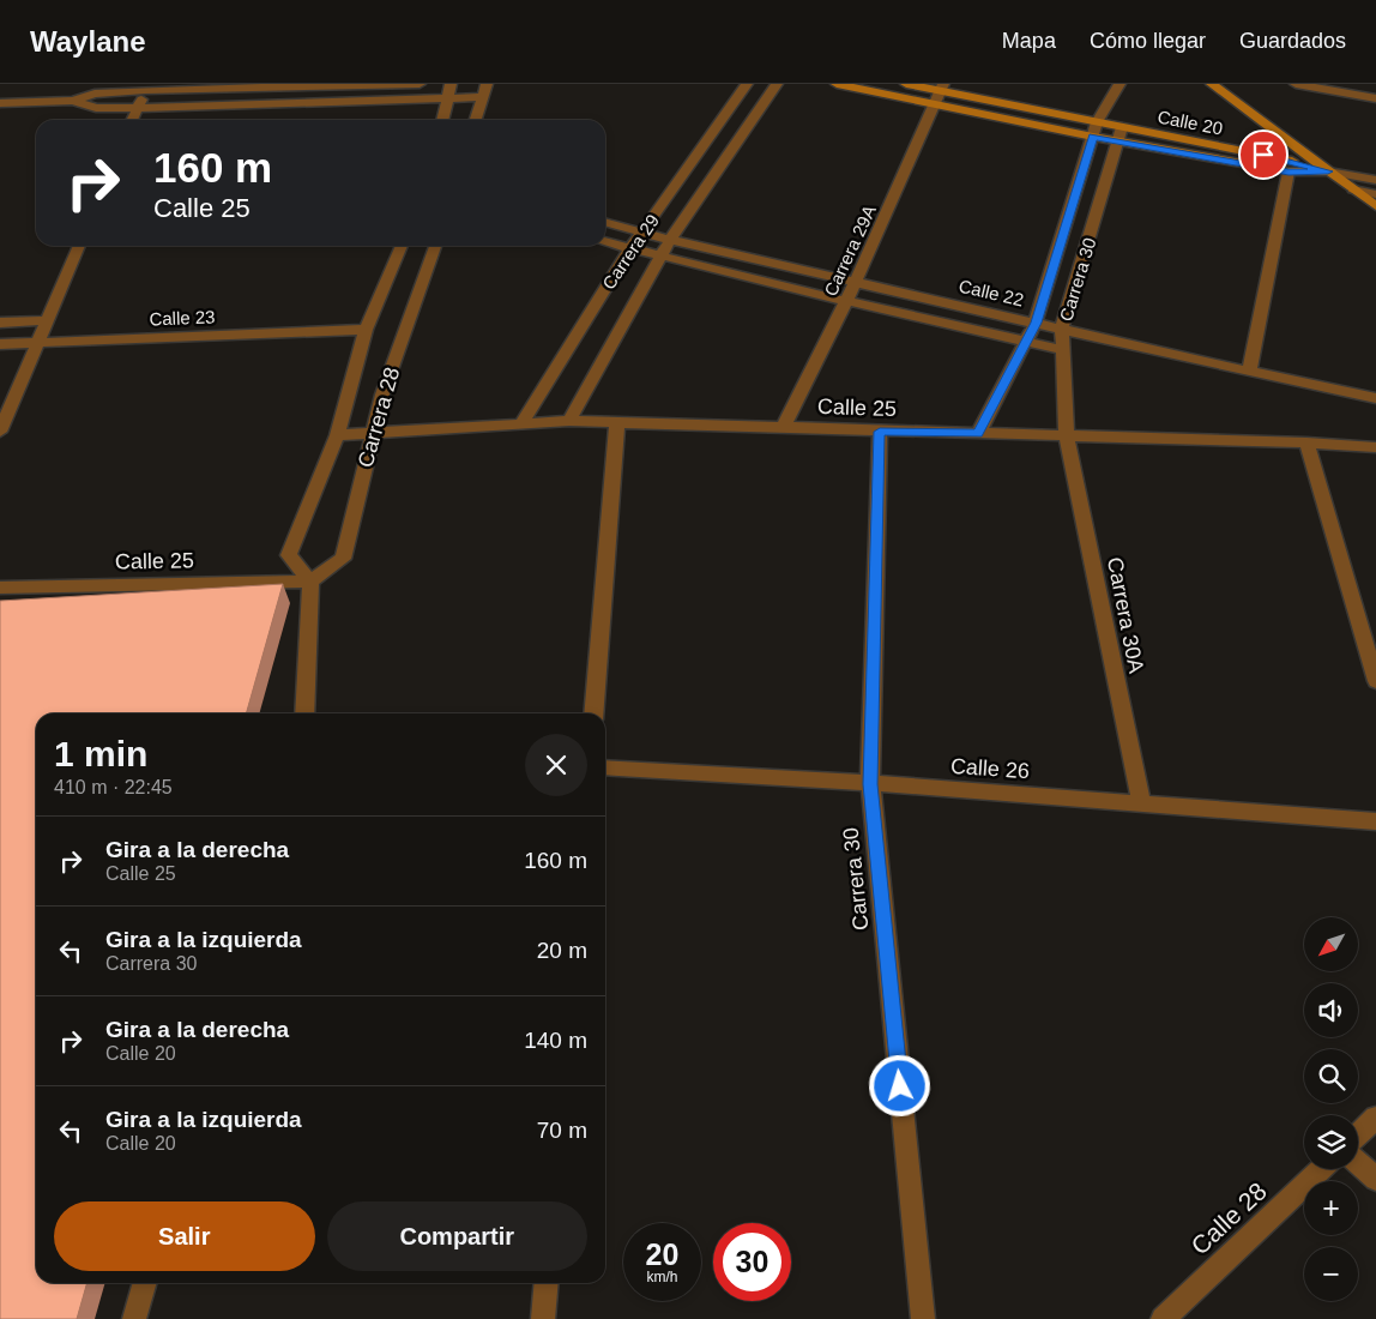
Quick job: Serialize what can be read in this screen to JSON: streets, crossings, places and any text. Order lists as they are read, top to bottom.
{
  "streets": {
    "street": [
      "Calle 20",
      "Carrera 29A",
      "Carrera 29",
      "Carrera 30",
      "Calle 22",
      "Calle 23",
      "Calle 25",
      "Carrera 28",
      "Carrera 30A",
      "Calle 26",
      "Calle 28"
    ]
  },
  "crossings": [
    ["Calle 20", "Carrera 29A"],
    ["Calle 20", "Carrera 30"],
    ["Carrera 29A", "Calle 22"],
    ["Carrera 29A", "Calle 25"],
    ["Carrera 29", "Calle 22"],
    ["Carrera 29", "Calle 25"],
    ["Carrera 30", "Calle 22"],
    ["Carrera 30", "Calle 25"],
    ["Carrera 30", "Carrera 30A"],
    ["Carrera 30", "Calle 26"],
    ["Calle 23", "Carrera 28"],
    ["Calle 25", "Carrera 28"],
    ["Calle 25", "Carrera 30A"],
    ["Carrera 30A", "Calle 26"]
  ],
  "north": "bottom left",
  "page": {
    "header": "Waylane",
    "nav": ["Mapa", "Cómo llegar", "Guardados"],
    "turn": ["160 m", "Calle 25"],
    "heading": ["1 min", "410 m · 22:45"],
    "list": [
      {
        "name": "Gira a la derecha",
        "note": "Calle 25",
        "value": "160 m"
      },
      {
        "name": "Gira a la izquierda",
        "note": "Carrera 30",
        "value": "20 m"
      },
      {
        "name": "Gira a la derecha",
        "note": "Calle 20",
        "value": "140 m"
      },
      {
        "name": "Gira a la izquierda",
        "note": "Calle 20",
        "value": "70 m"
      }
    ],
    "map_buttons": ["+", "−"],
    "buttons": ["Salir", "Compartir"],
    "speed": "20 km/h",
    "limit": "30"
  }
}
